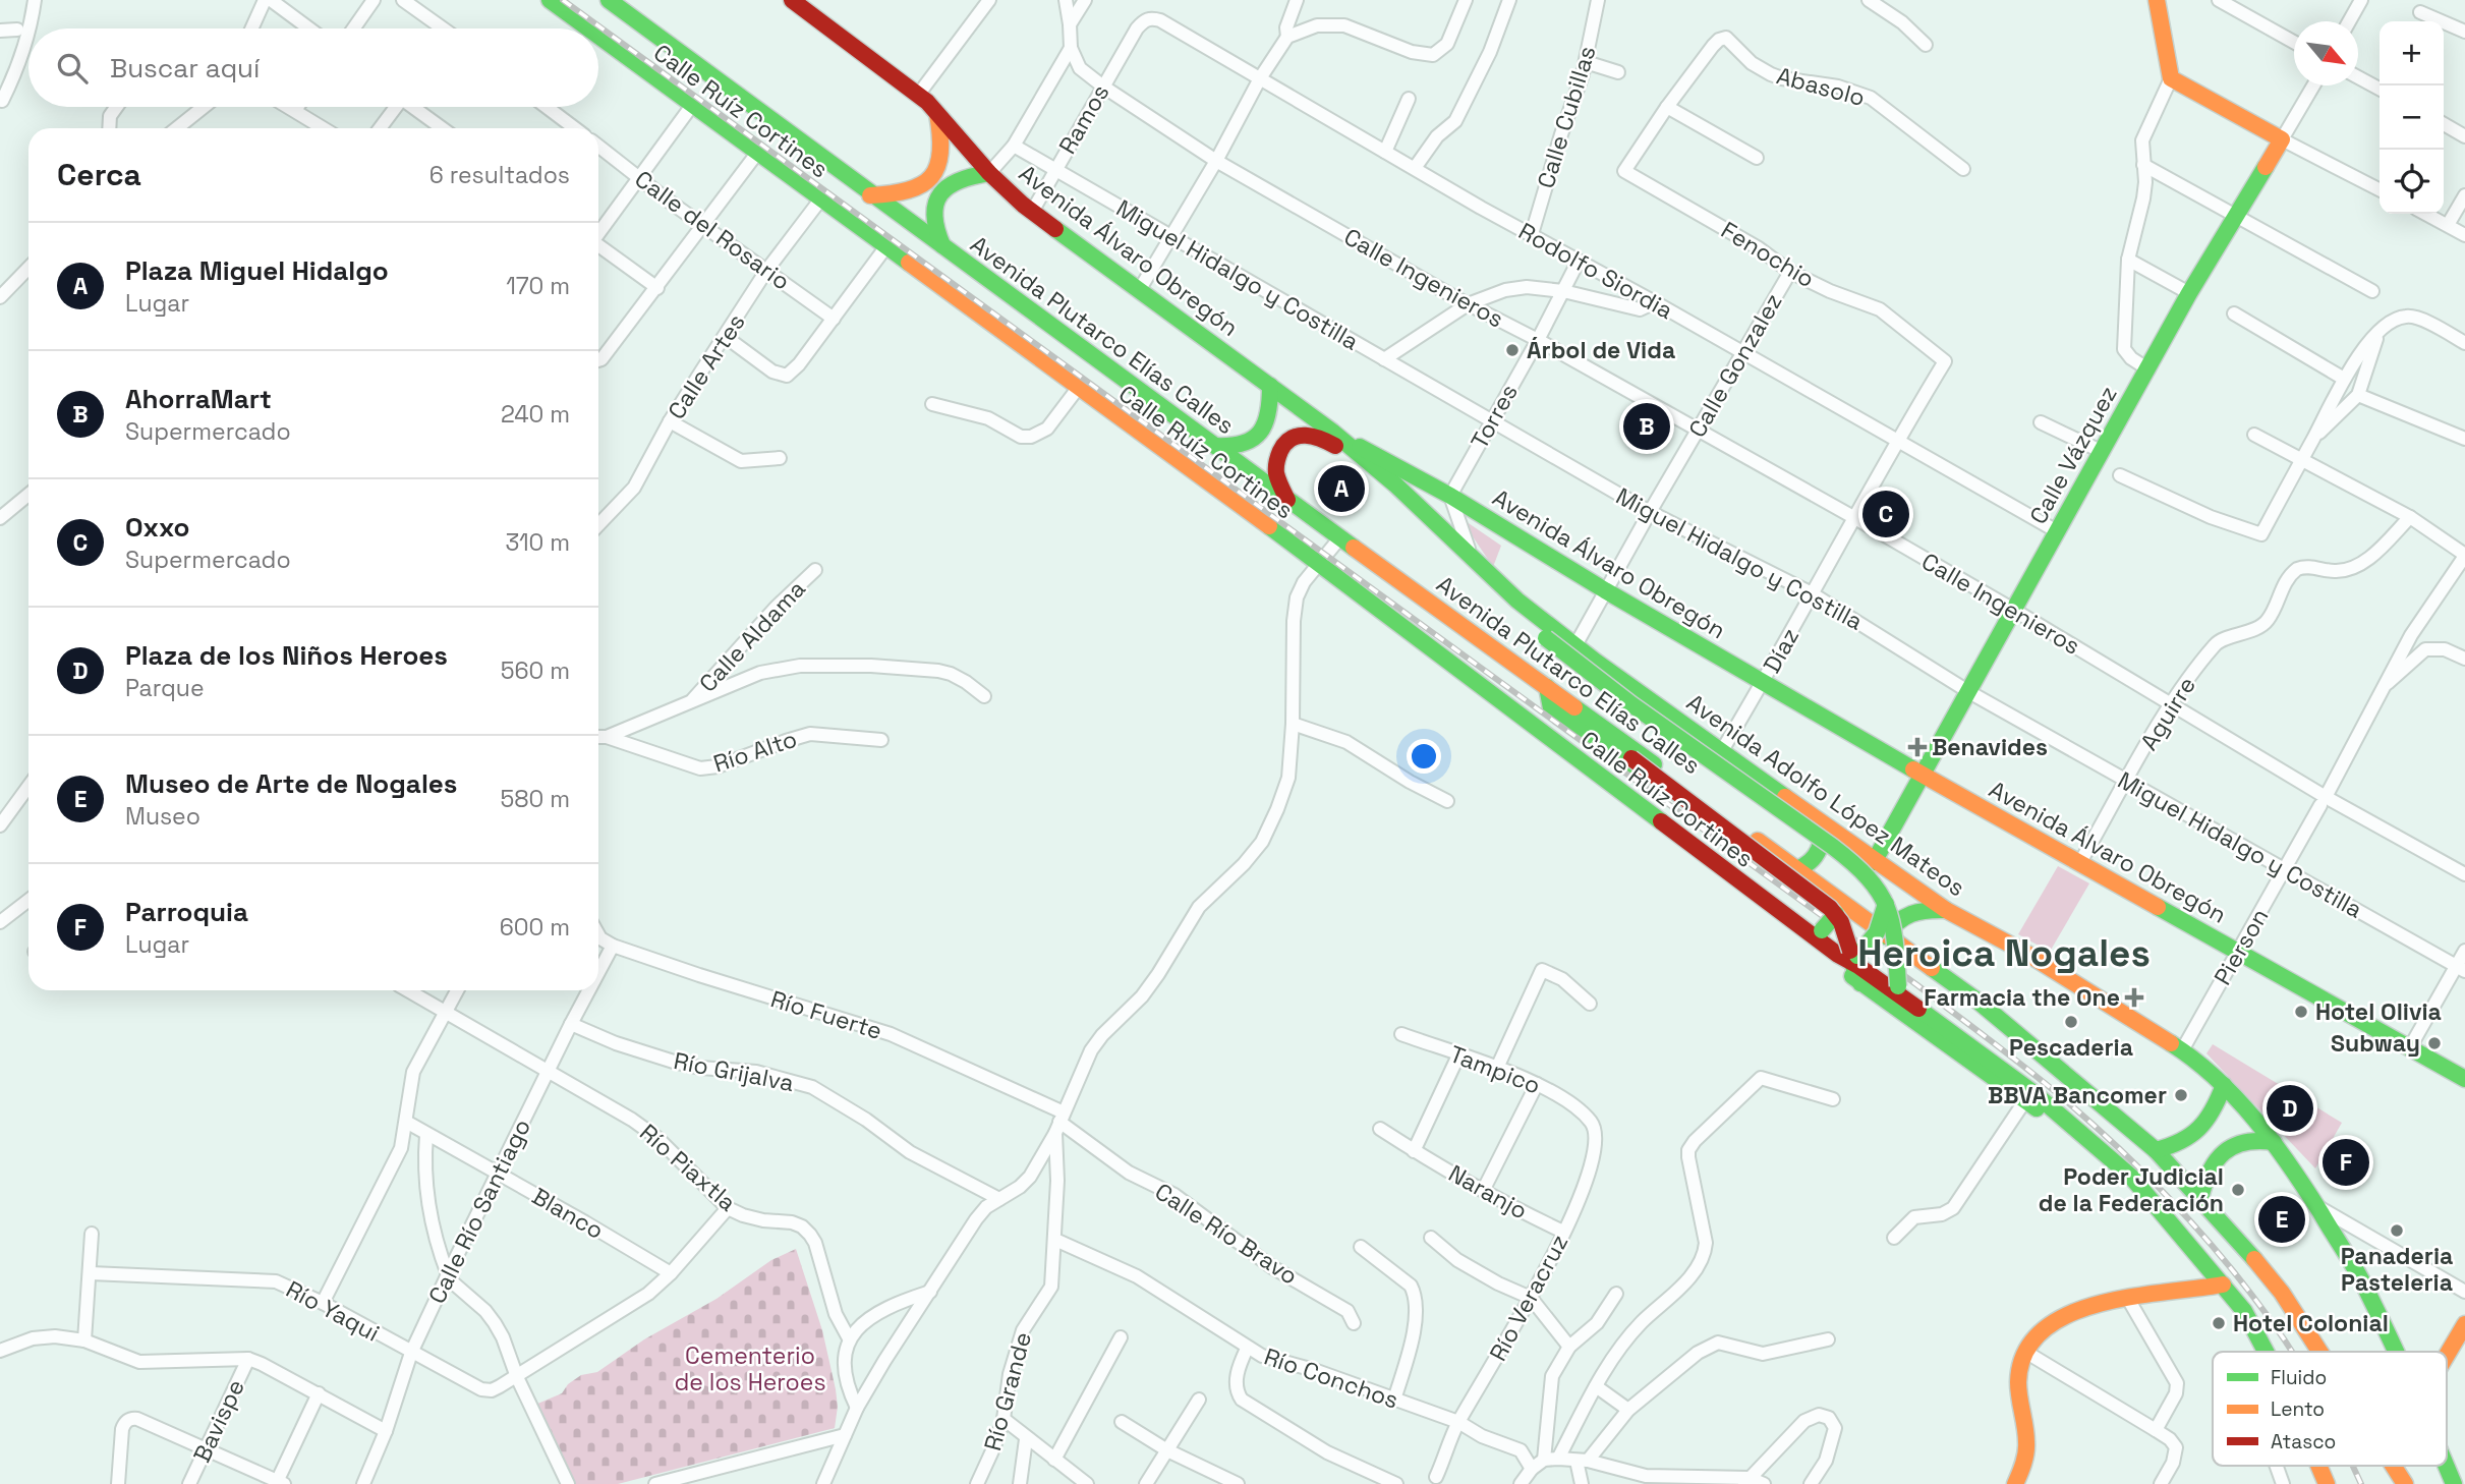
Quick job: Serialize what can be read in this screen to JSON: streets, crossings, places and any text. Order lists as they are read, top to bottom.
{
  "streets": {
    "main road": [
      "Calle Ruíz Cortines",
      "Avenida Álvaro Obregón",
      "Avenida Plutarco Elías Calles",
      "Calle Vázquez",
      "Avenida Adolfo López Mateos"
    ],
    "street": [
      "Abasolo",
      "Calle Cubillas",
      "Ramos",
      "Calle del Rosario",
      "Fenochio",
      "Rodolfo Siordia",
      "Miguel Hidalgo y Costilla",
      "Calle Ingenieros",
      "Calle Gonzalez",
      "Calle Artes",
      "Torres",
      "Calle Aldama",
      "Díaz",
      "Aguirre",
      "Río Alto",
      "Pierson",
      "Río Fuerte",
      "Tampico",
      "Río Grijalva",
      "Río Piaxtla",
      "Naranjo",
      "Calle Río Santiago",
      "Blanco",
      "Calle Río Bravo",
      "Río Veracruz",
      "Río Yaqui",
      "Río Conchos",
      "Río Grande",
      "Bavispe"
    ]
  },
  "crossings": [
    ["Abasolo", "Fenochio"],
    ["Calle Ruíz Cortines", "Calle Artes"],
    ["Calle Cubillas", "Rodolfo Siordia"],
    ["Ramos", "Avenida Álvaro Obregón"],
    ["Ramos", "Rodolfo Siordia"],
    ["Ramos", "Miguel Hidalgo y Costilla"],
    ["Ramos", "Calle Ingenieros"],
    ["Calle del Rosario", "Calle Artes"],
    ["Avenida Álvaro Obregón", "Calle Gonzalez"],
    ["Avenida Álvaro Obregón", "Torres"],
    ["Avenida Álvaro Obregón", "Calle Vázquez"],
    ["Avenida Álvaro Obregón", "Díaz"],
    ["Avenida Álvaro Obregón", "Aguirre"],
    ["Avenida Álvaro Obregón", "Avenida Adolfo López Mateos"],
    ["Avenida Álvaro Obregón", "Pierson"],
    ["Fenochio", "Calle Gonzalez"],
    ["Fenochio", "Díaz"],
    ["Rodolfo Siordia", "Calle Gonzalez"],
    ["Rodolfo Siordia", "Torres"],
    ["Rodolfo Siordia", "Calle Vázquez"],
    ["Rodolfo Siordia", "Díaz"],
    ["Miguel Hidalgo y Costilla", "Calle Gonzalez"],
    ["Miguel Hidalgo y Costilla", "Torres"],
    ["Miguel Hidalgo y Costilla", "Calle Vázquez"],
    ["Miguel Hidalgo y Costilla", "Díaz"],
    ["Miguel Hidalgo y Costilla", "Aguirre"],
    ["Miguel Hidalgo y Costilla", "Pierson"],
    ["Calle Ingenieros", "Calle Gonzalez"],
    ["Calle Ingenieros", "Torres"],
    ["Calle Ingenieros", "Calle Vázquez"],
    ["Calle Ingenieros", "Díaz"],
    ["Calle Ingenieros", "Aguirre"],
    ["Calle Ingenieros", "Pierson"],
    ["Calle Gonzalez", "Avenida Adolfo López Mateos"],
    ["Calle Vázquez", "Avenida Adolfo López Mateos"],
    ["Díaz", "Avenida Adolfo López Mateos"],
    ["Avenida Adolfo López Mateos", "Pierson"],
    ["Río Fuerte", "Calle Río Santiago"],
    ["Río Fuerte", "Calle Río Bravo"],
    ["Río Fuerte", "Río Grande"],
    ["Tampico", "Río Veracruz"],
    ["Río Grijalva", "Calle Río Santiago"],
    ["Río Piaxtla", "Calle Río Santiago"],
    ["Río Piaxtla", "Río Yaqui"],
    ["Naranjo", "Río Veracruz"],
    ["Calle Río Santiago", "Blanco"],
    ["Calle Río Santiago", "Río Yaqui"],
    ["Blanco", "Río Yaqui"],
    ["Calle Río Bravo", "Río Grande"],
    ["Río Veracruz", "Río Conchos"],
    ["Río Conchos", "Río Grande"]
  ],
  "districts": ["Heroica Nogales"],
  "parks": ["Cementerio de los Heroes"],
  "places": {
    "other": [
      "Árbol de Vida",
      "Hotel Olivia",
      "Pescaderia",
      "Subway",
      "BBVA Bancomer",
      "Poder Judicial de la Federación",
      "Panaderia Pasteleria",
      "Hotel Colonial"
    ],
    "health": ["Benavides", "Farmacia the One"]
  },
  "legend": ["Fluido", "Lento", "Atasco"],
  "north": "bottom right",
  "page": {
    "map_buttons": ["+", "−"],
    "search": "Buscar aquí",
    "heading": ["Cerca", "6 resultados"],
    "list": [
      {
        "mark": "A",
        "name": "Plaza Miguel Hidalgo",
        "note": "Lugar",
        "value": "170 m"
      },
      {
        "mark": "B",
        "name": "AhorraMart",
        "note": "Supermercado",
        "value": "240 m"
      },
      {
        "mark": "C",
        "name": "Oxxo",
        "note": "Supermercado",
        "value": "310 m"
      },
      {
        "mark": "D",
        "name": "Plaza de los Niños Heroes",
        "note": "Parque",
        "value": "560 m"
      },
      {
        "mark": "E",
        "name": "Museo de Arte de Nogales",
        "note": "Museo",
        "value": "580 m"
      },
      {
        "mark": "F",
        "name": "Parroquia",
        "note": "Lugar",
        "value": "600 m"
      }
    ],
    "pins": [
      "B",
      "A",
      "C",
      "D",
      "F",
      "E"
    ]
  }
}
